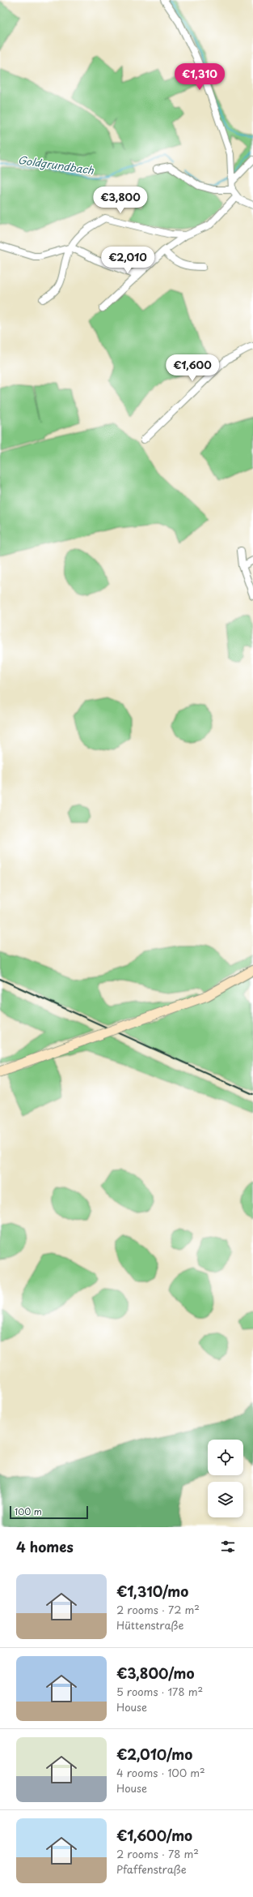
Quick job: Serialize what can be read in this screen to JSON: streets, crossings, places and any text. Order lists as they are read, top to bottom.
{
  "water": ["Goldgrundbach"],
  "scale_bar": "100 m",
  "page": {
    "price": [
      "€1,310",
      "€3,800",
      "€2,010",
      "€1,600"
    ],
    "scale": "100 m",
    "heading": "4 homes",
    "list": [
      {
        "name": "€1,310/mo",
        "note": "2 rooms · 72 m² · Hüttenstraße"
      },
      {
        "name": "€3,800/mo",
        "note": "5 rooms · 178 m² · House"
      },
      {
        "name": "€2,010/mo",
        "note": "4 rooms · 100 m² · House"
      },
      {
        "name": "€1,600/mo",
        "note": "2 rooms · 78 m² · Pfaffenstraße"
      }
    ]
  }
}
